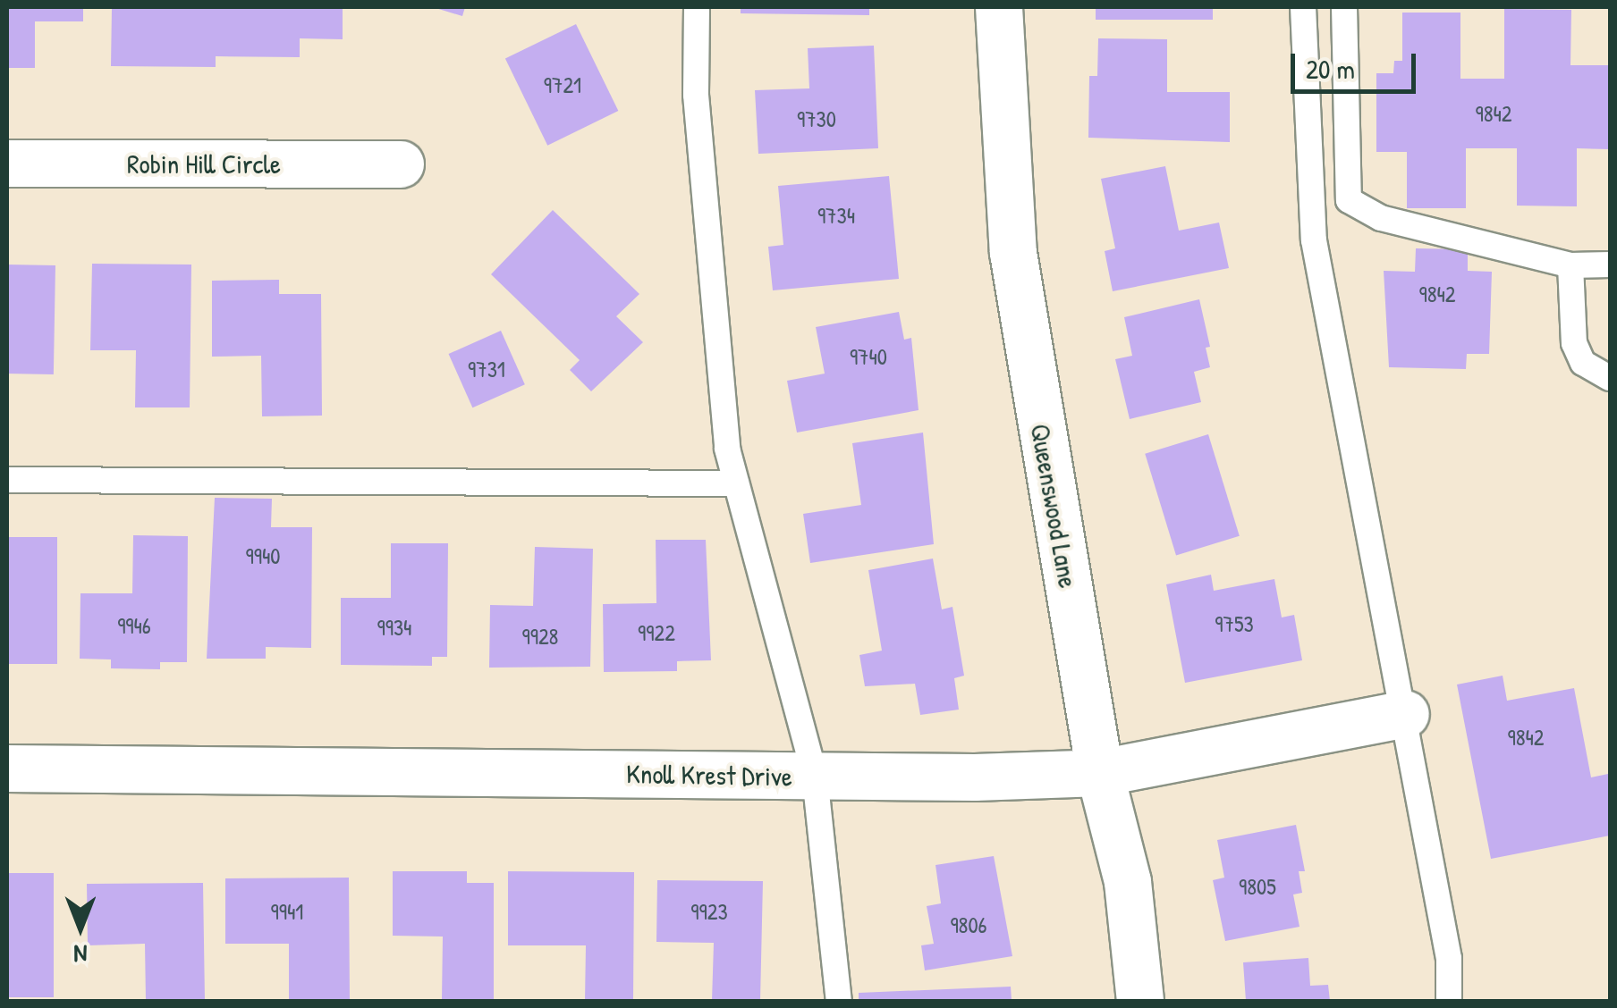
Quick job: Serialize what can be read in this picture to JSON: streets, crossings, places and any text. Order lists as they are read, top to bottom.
{
  "streets": {
    "street": ["Robin Hill Circle", "Queenswood Lane", "Knoll Krest Drive"]
  },
  "crossings": [
    ["Queenswood Lane", "Knoll Krest Drive"]
  ],
  "house_numbers": [
    "9721",
    "9842",
    "9730",
    "9734",
    "9842",
    "9740",
    "9731",
    "9940",
    "9753",
    "9946",
    "9934",
    "9922",
    "9928",
    "9842",
    "9805",
    "9941",
    "9923",
    "9806"
  ],
  "scale_bar": "20 m",
  "north": "bottom"
}
